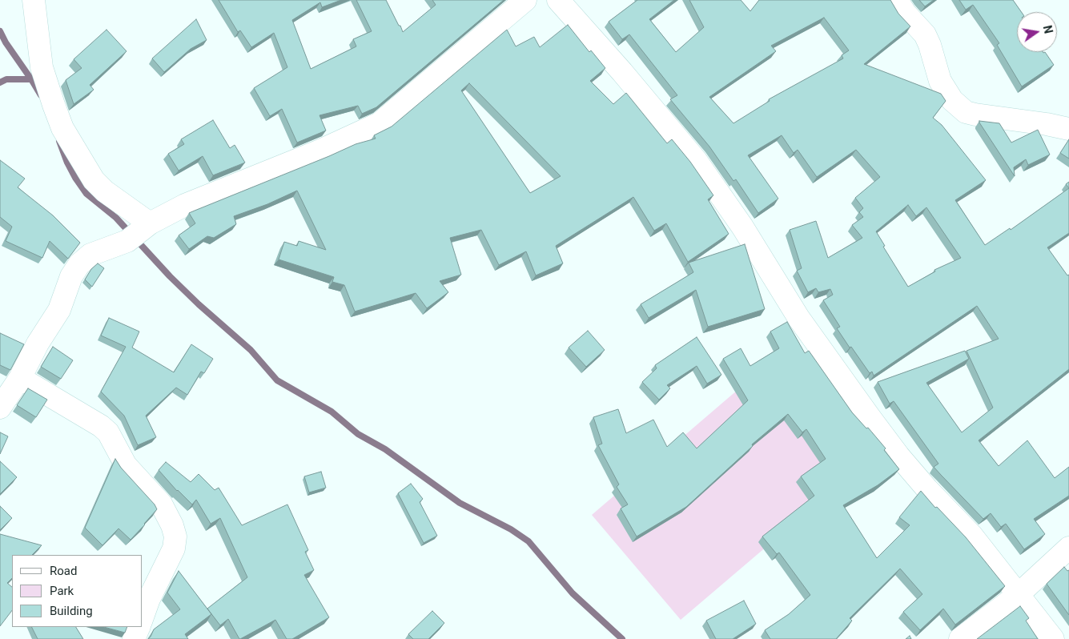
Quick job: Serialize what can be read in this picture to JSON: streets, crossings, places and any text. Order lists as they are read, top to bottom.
{
  "legend": ["Road", "Park", "Building"],
  "north": "right"
}
